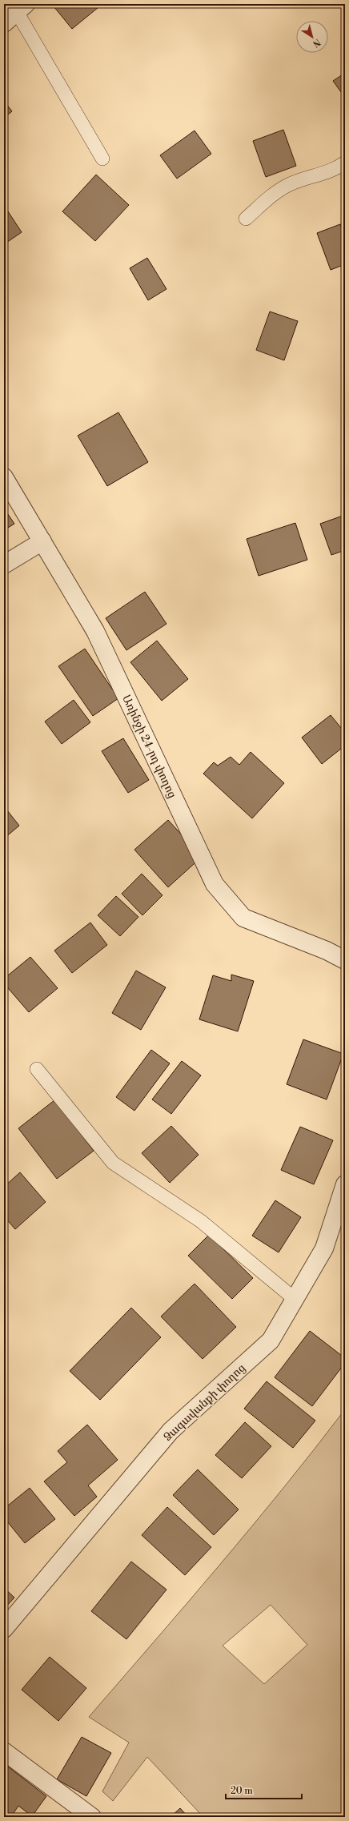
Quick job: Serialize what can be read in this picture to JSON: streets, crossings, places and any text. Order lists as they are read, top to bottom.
{
  "streets": {
    "street": ["Առինջի 24-րդ փողոց", "Ձագավանքի փողոց"]
  },
  "scale_bar": "20 m",
  "north": "bottom right"
}
